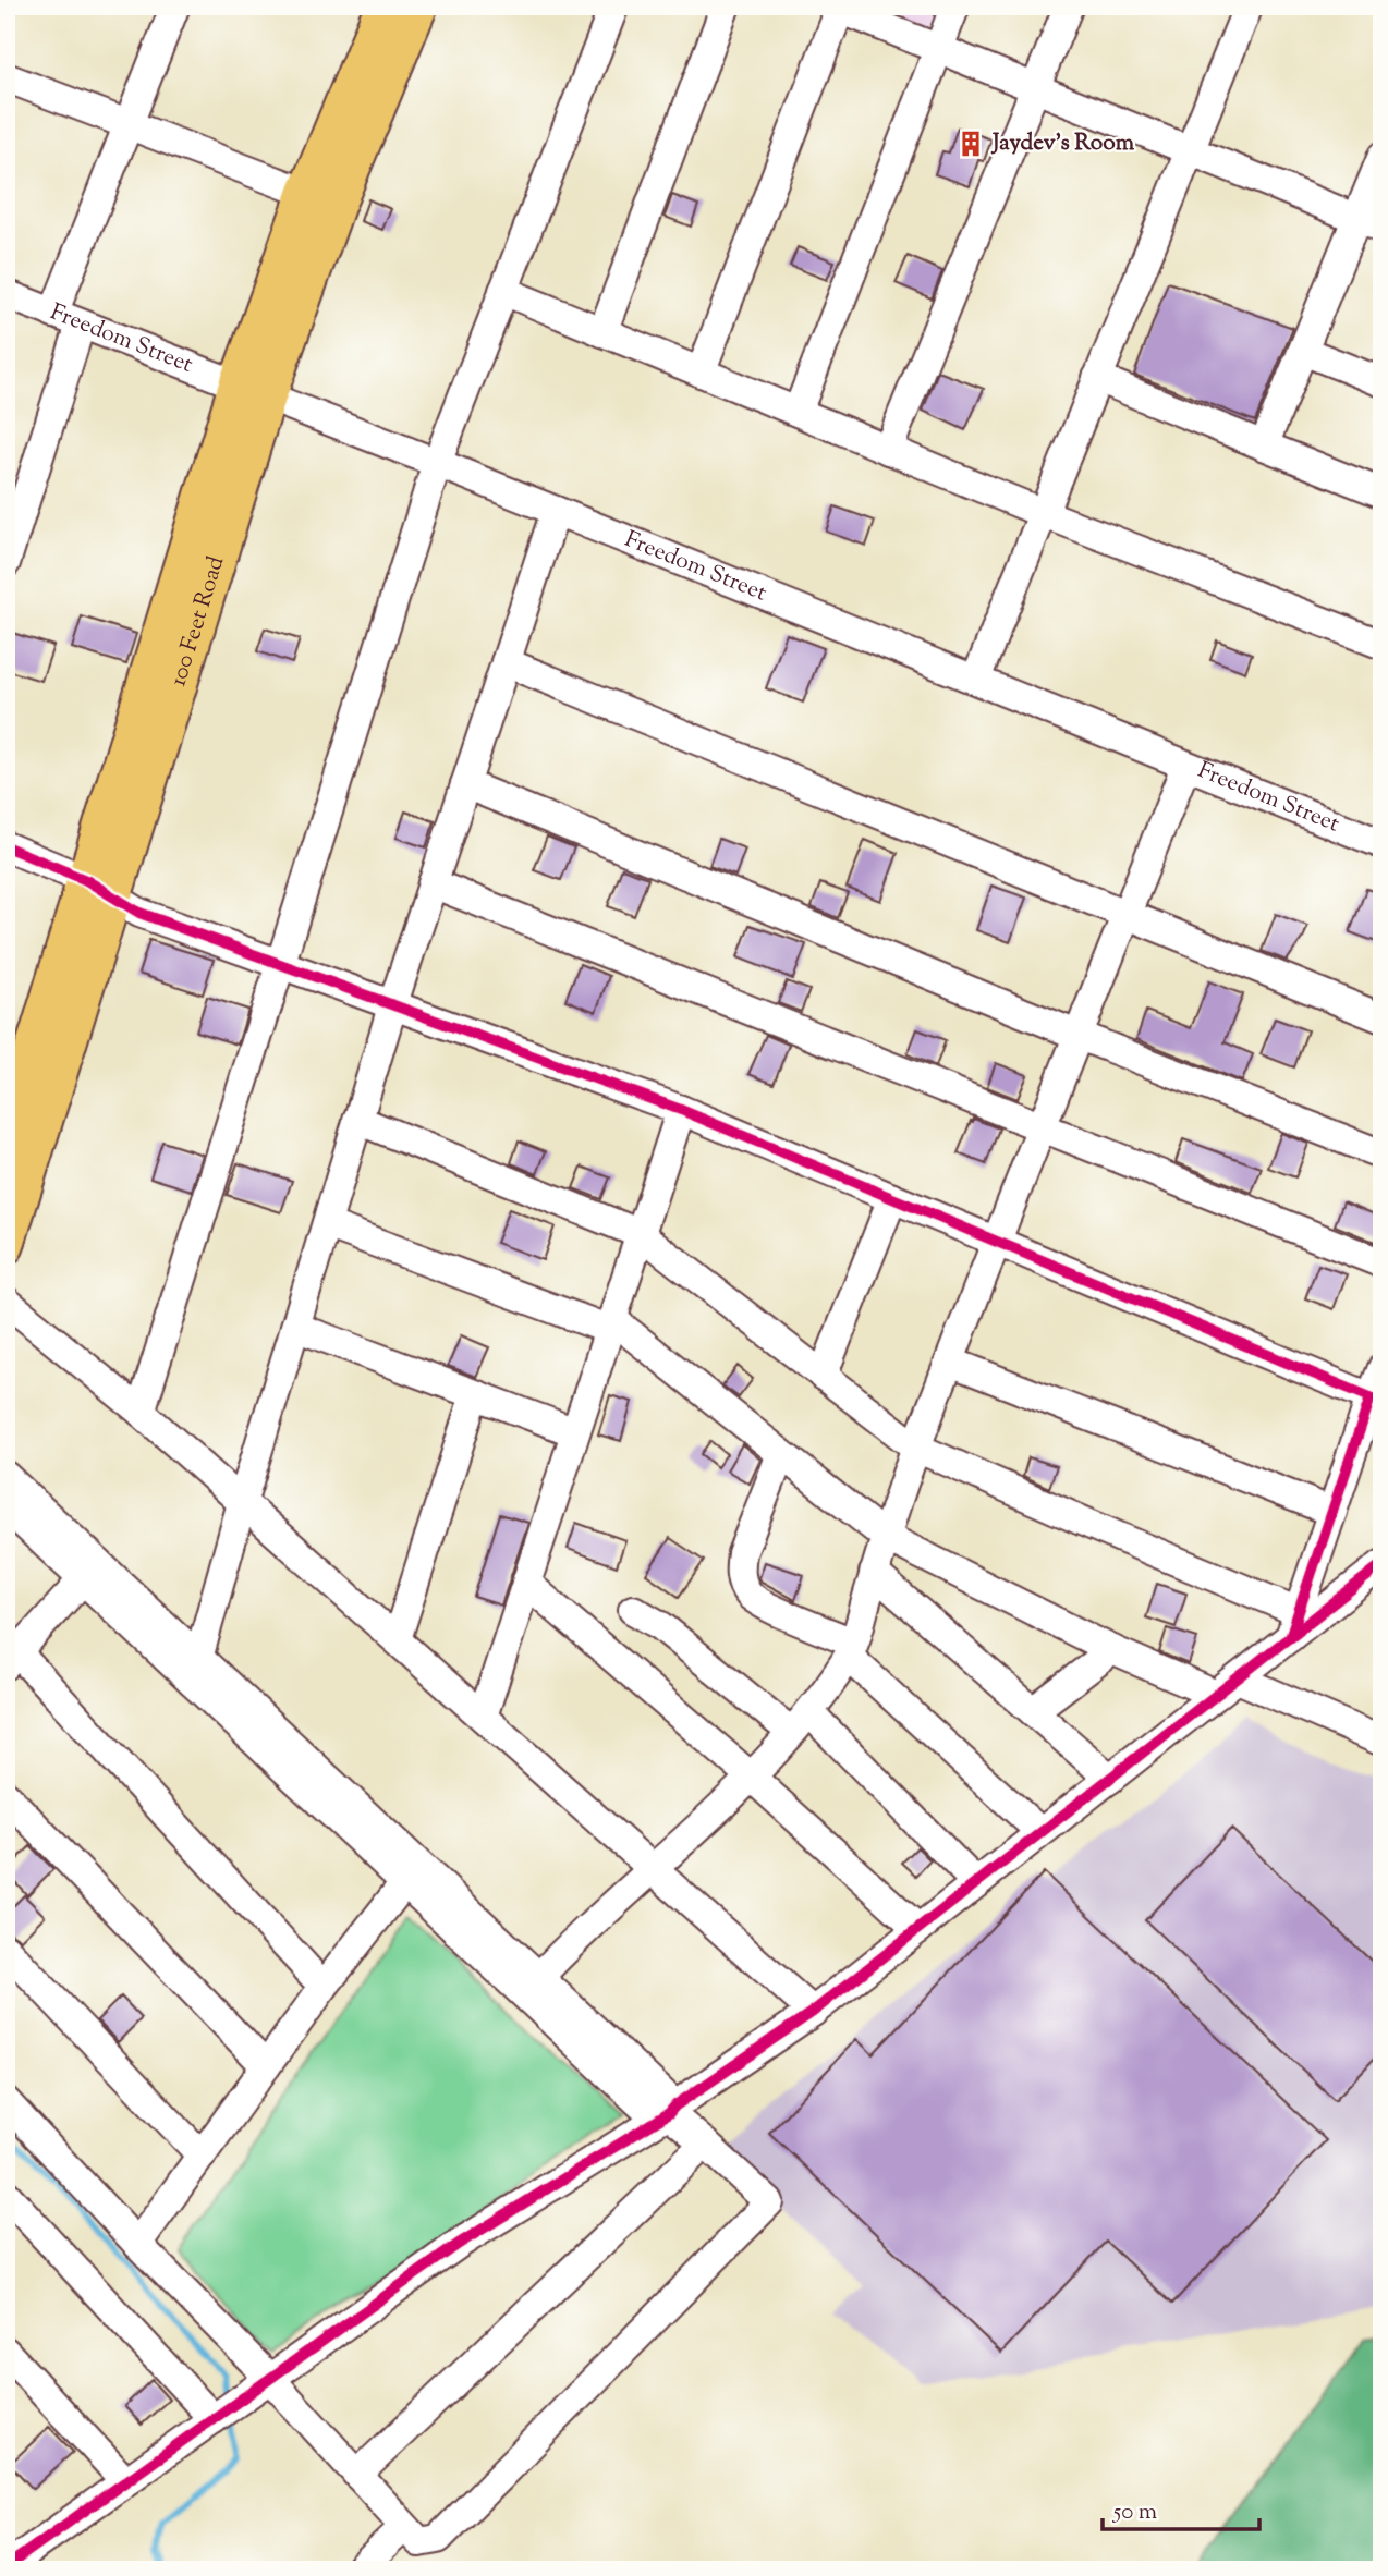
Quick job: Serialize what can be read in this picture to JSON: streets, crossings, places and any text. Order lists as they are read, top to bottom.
{
  "streets": {
    "main road": ["100 Feet Road"],
    "street": ["Freedom Street"]
  },
  "crossings": [
    ["Freedom Street", "100 Feet Road"]
  ],
  "places": {
    "building": ["Jaydev's Room"]
  },
  "scale_bar": "50 m"
}
